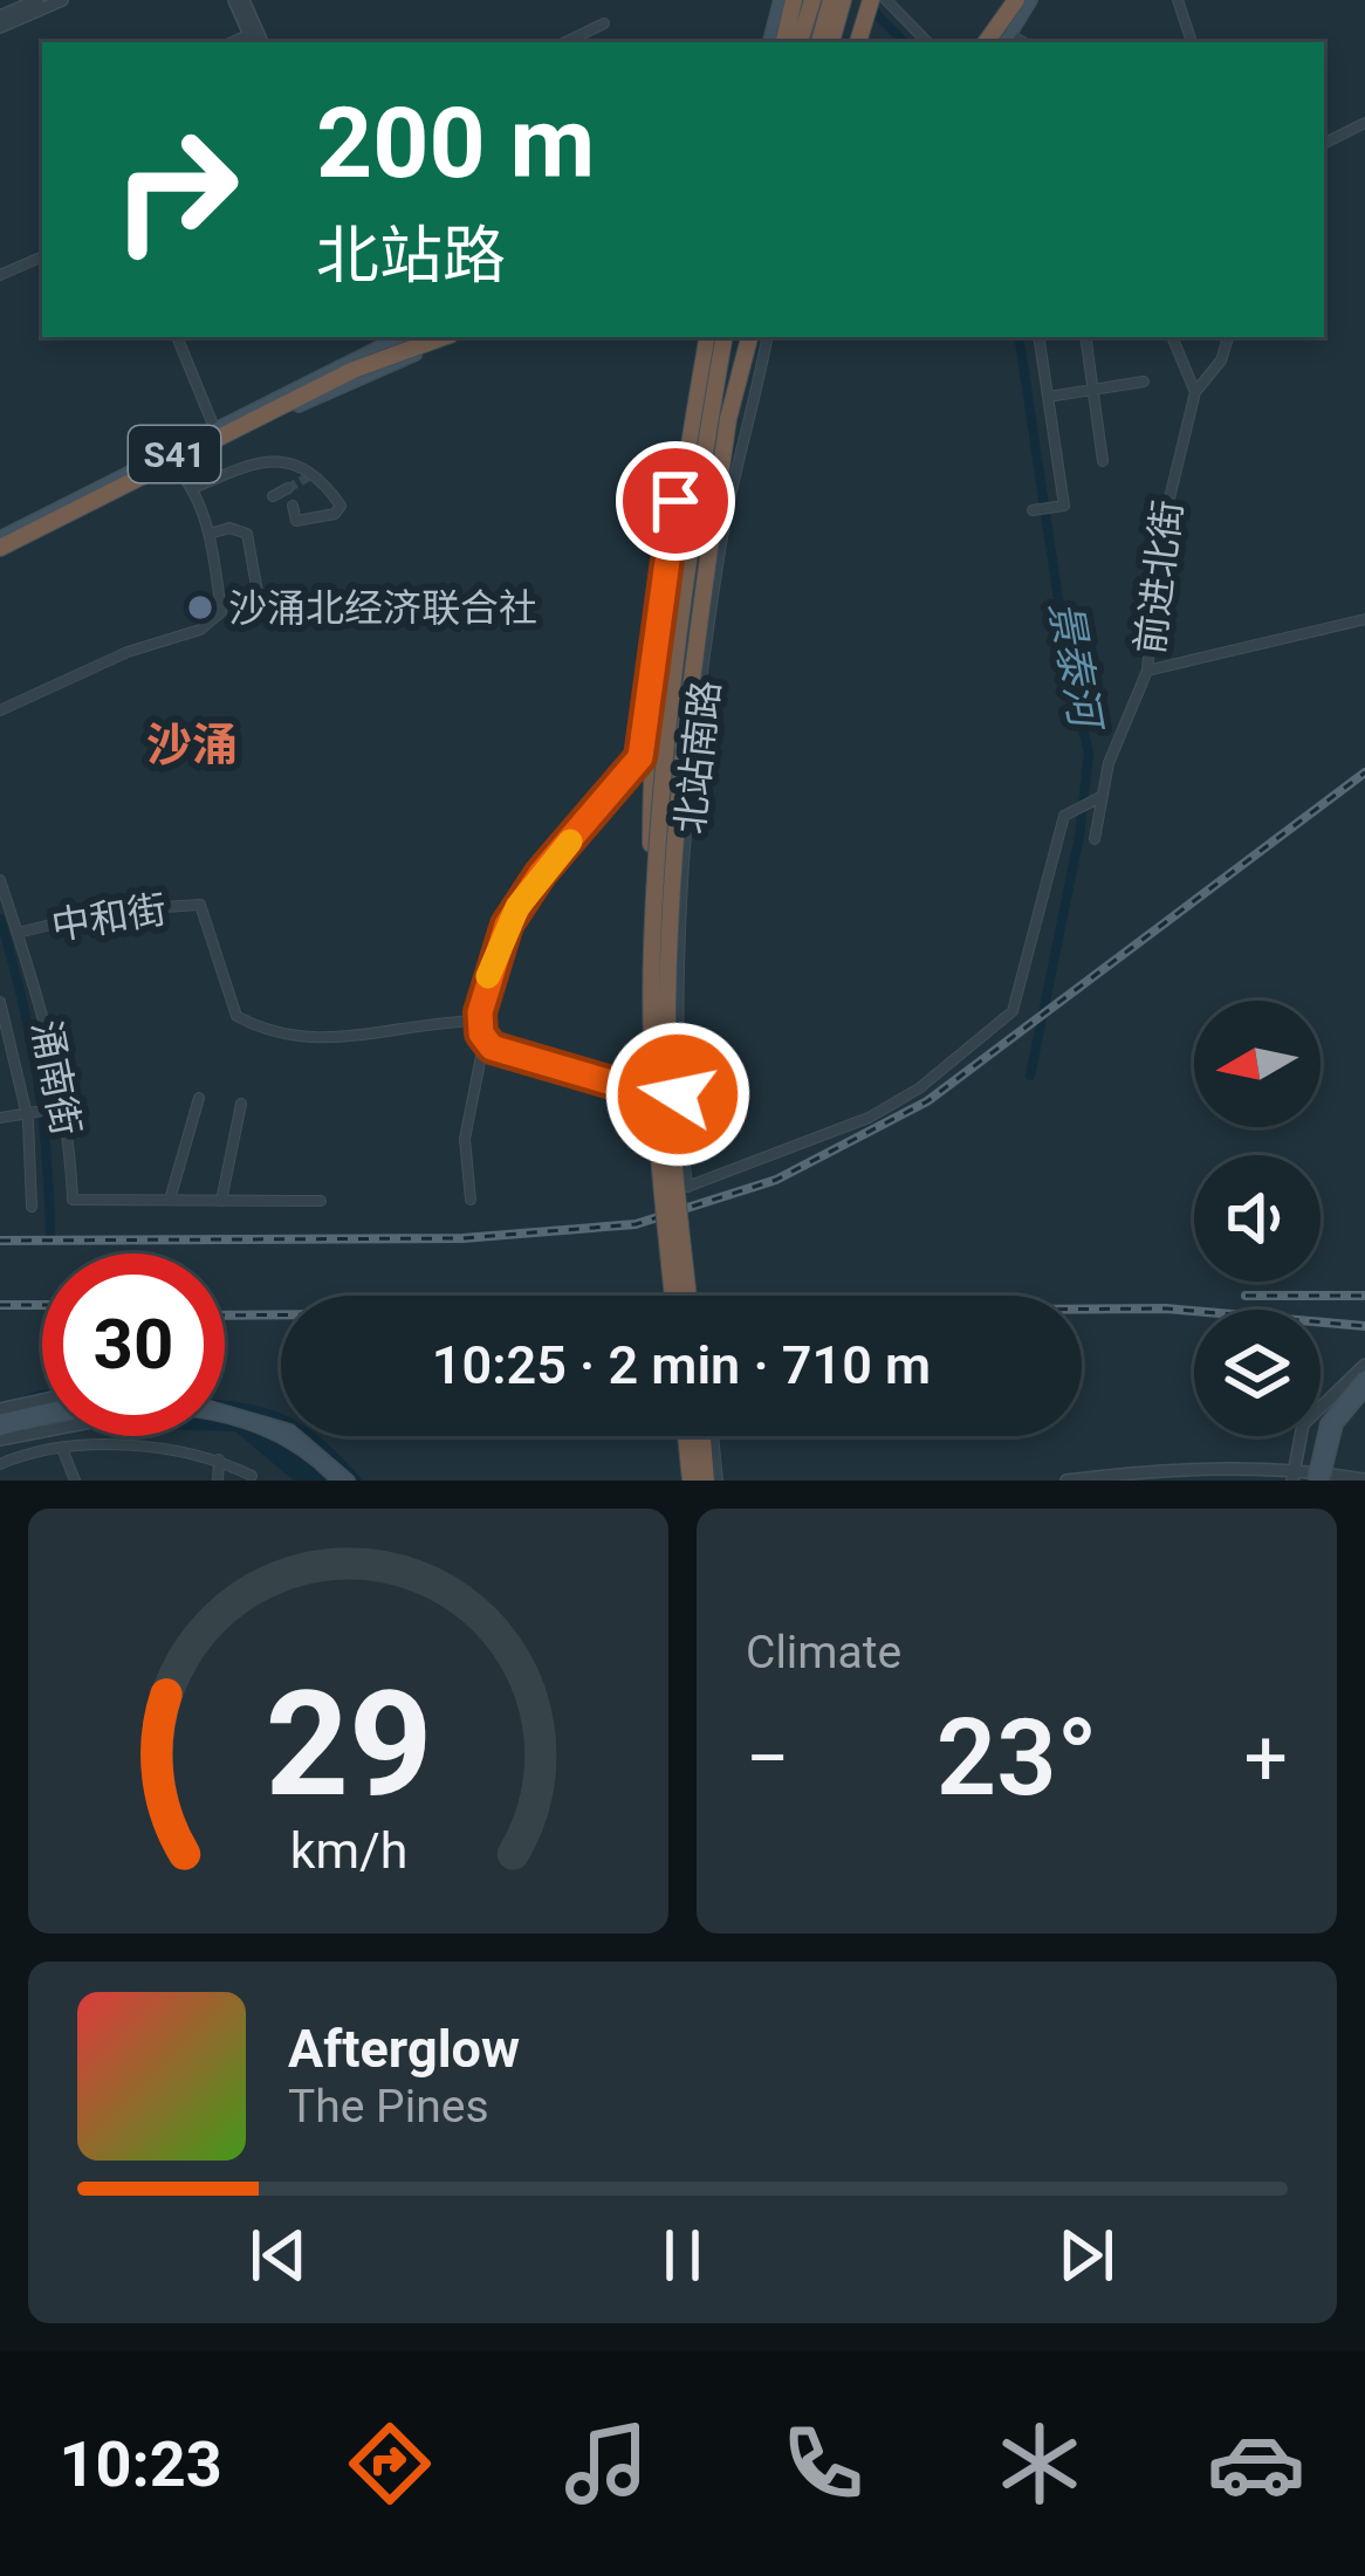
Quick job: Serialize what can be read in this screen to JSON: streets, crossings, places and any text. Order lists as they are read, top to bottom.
{
  "streets": {
    "highway": ["S41"],
    "street": [
      "前进北街",
      "北站南路",
      "中和街",
      "涌南街"
    ]
  },
  "crossings": [
    ["前进北街", "北站南路"],
    ["中和街", "涌南街"]
  ],
  "districts": ["沙涌"],
  "water": ["景泰河"],
  "places": ["沙涌北经济联合社"],
  "north": "left",
  "page": {
    "turn": ["200 m", "北站路"],
    "limit": "30",
    "trip": "10:25 · 2 min · 710 m",
    "tile": "Climate",
    "heat": ["−", "23°", "+"],
    "song": ["Afterglow", "The Pines"],
    "tabs": "10:23",
    "gauge": ["29", "km/h"]
  }
}
